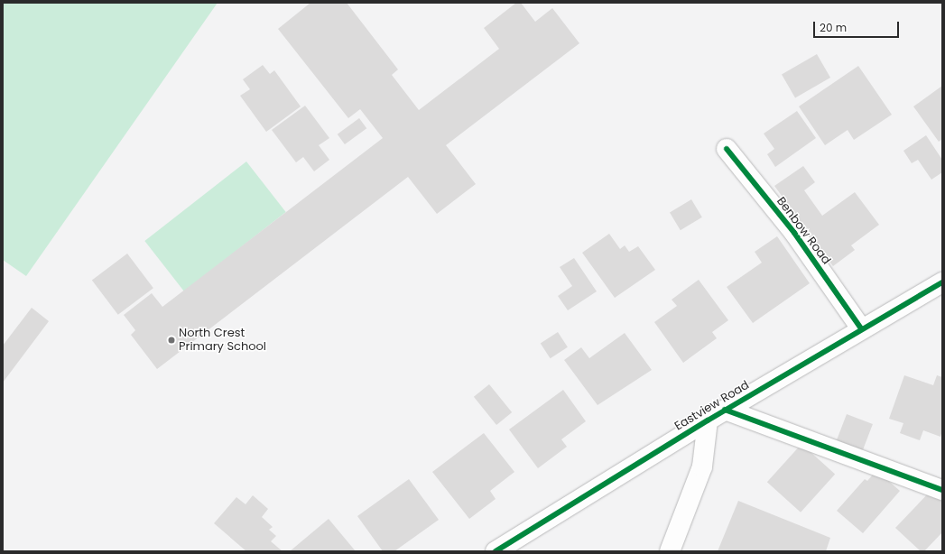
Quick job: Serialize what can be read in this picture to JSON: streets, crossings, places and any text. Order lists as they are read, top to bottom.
{
  "streets": {
    "street": ["Benbow Road", "Eastview Road"]
  },
  "crossings": [
    ["Benbow Road", "Eastview Road"]
  ],
  "places": ["North Crest Primary School"],
  "scale_bar": "20 m"
}
